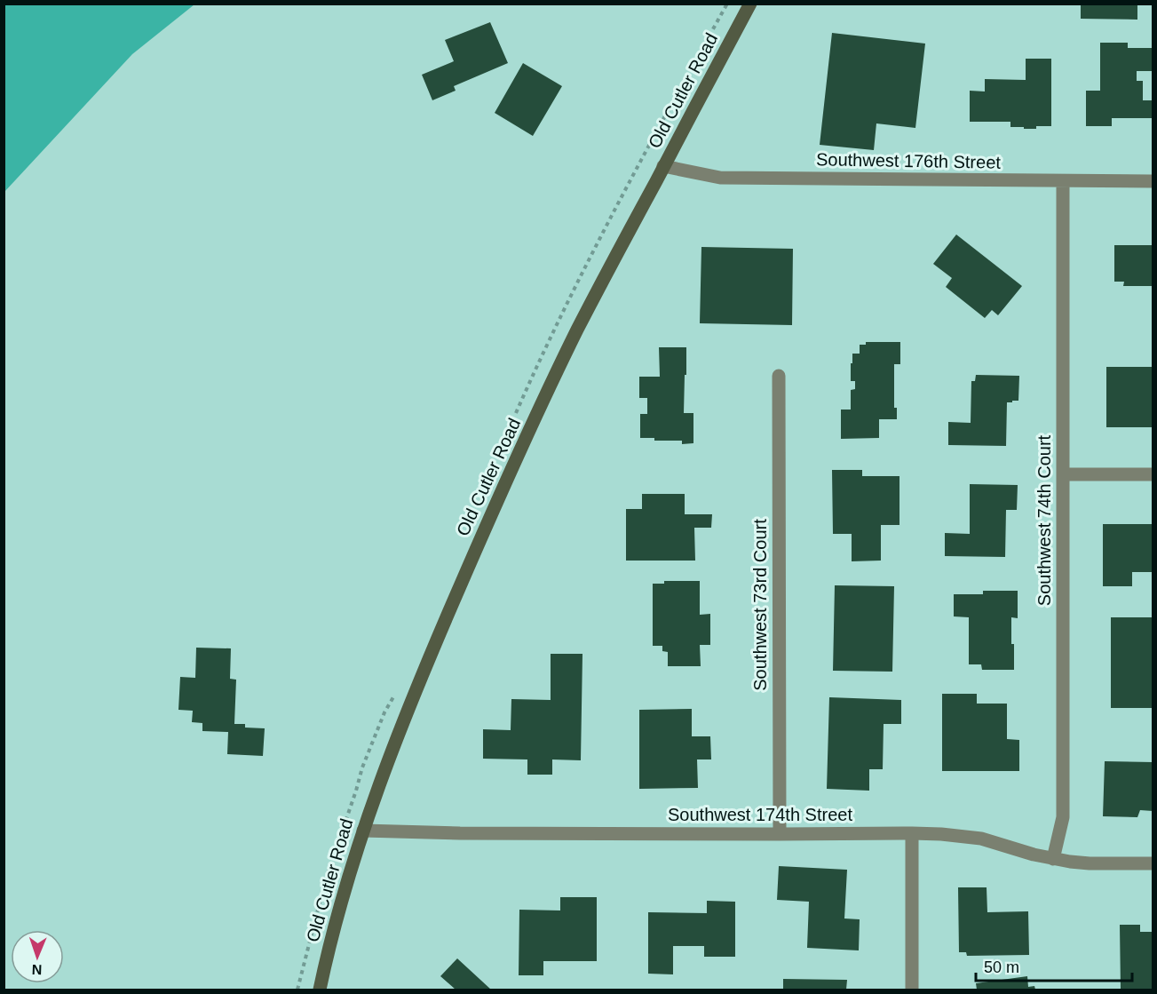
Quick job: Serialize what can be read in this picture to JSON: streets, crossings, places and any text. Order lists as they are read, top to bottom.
{
  "streets": {
    "main road": ["Old Cutler Road"],
    "street": [
      "Southwest 176th Street",
      "Southwest 74th Court",
      "Southwest 73rd Court",
      "Southwest 174th Street"
    ]
  },
  "crossings": [
    ["Old Cutler Road", "Southwest 176th Street"],
    ["Old Cutler Road", "Southwest 174th Street"],
    ["Southwest 176th Street", "Southwest 74th Court"],
    ["Southwest 74th Court", "Southwest 174th Street"],
    ["Southwest 73rd Court", "Southwest 174th Street"]
  ],
  "scale_bar": "50 m",
  "north": "bottom"
}
